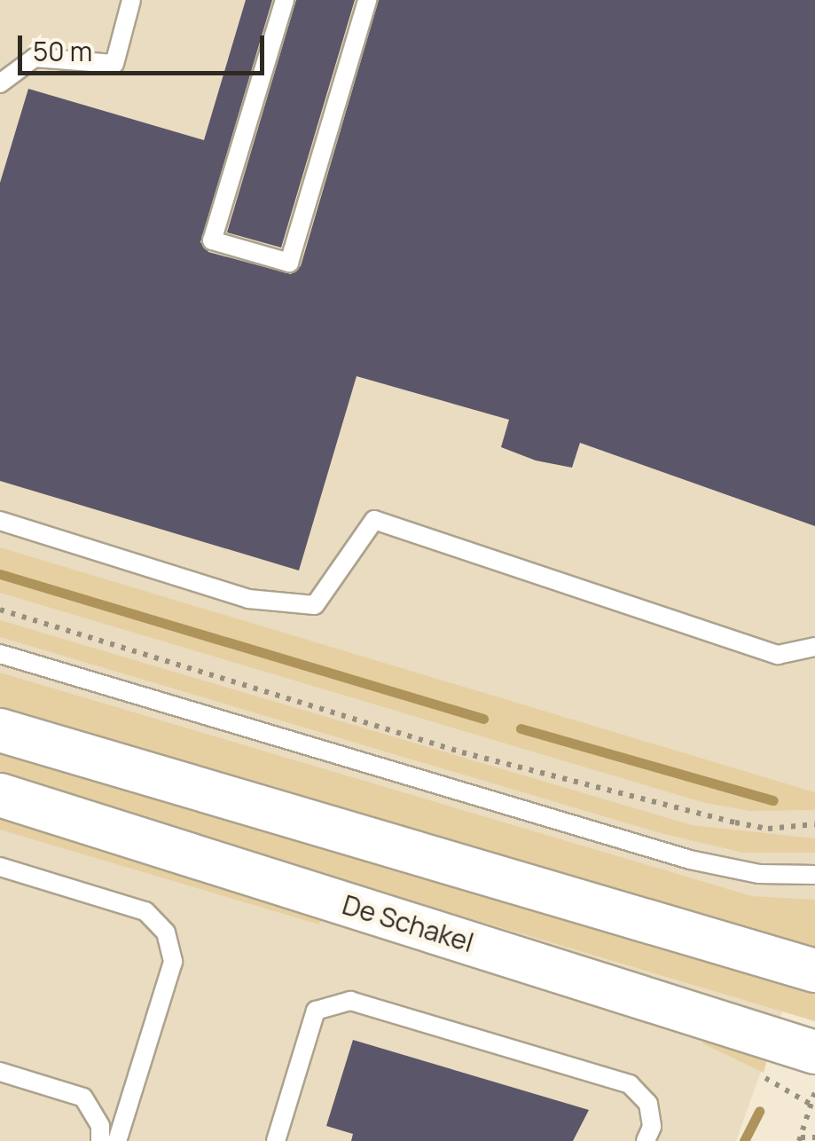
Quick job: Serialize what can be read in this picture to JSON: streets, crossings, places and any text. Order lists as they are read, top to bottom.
{
  "streets": {
    "street": ["De Schakel"]
  },
  "scale_bar": "50 m"
}
